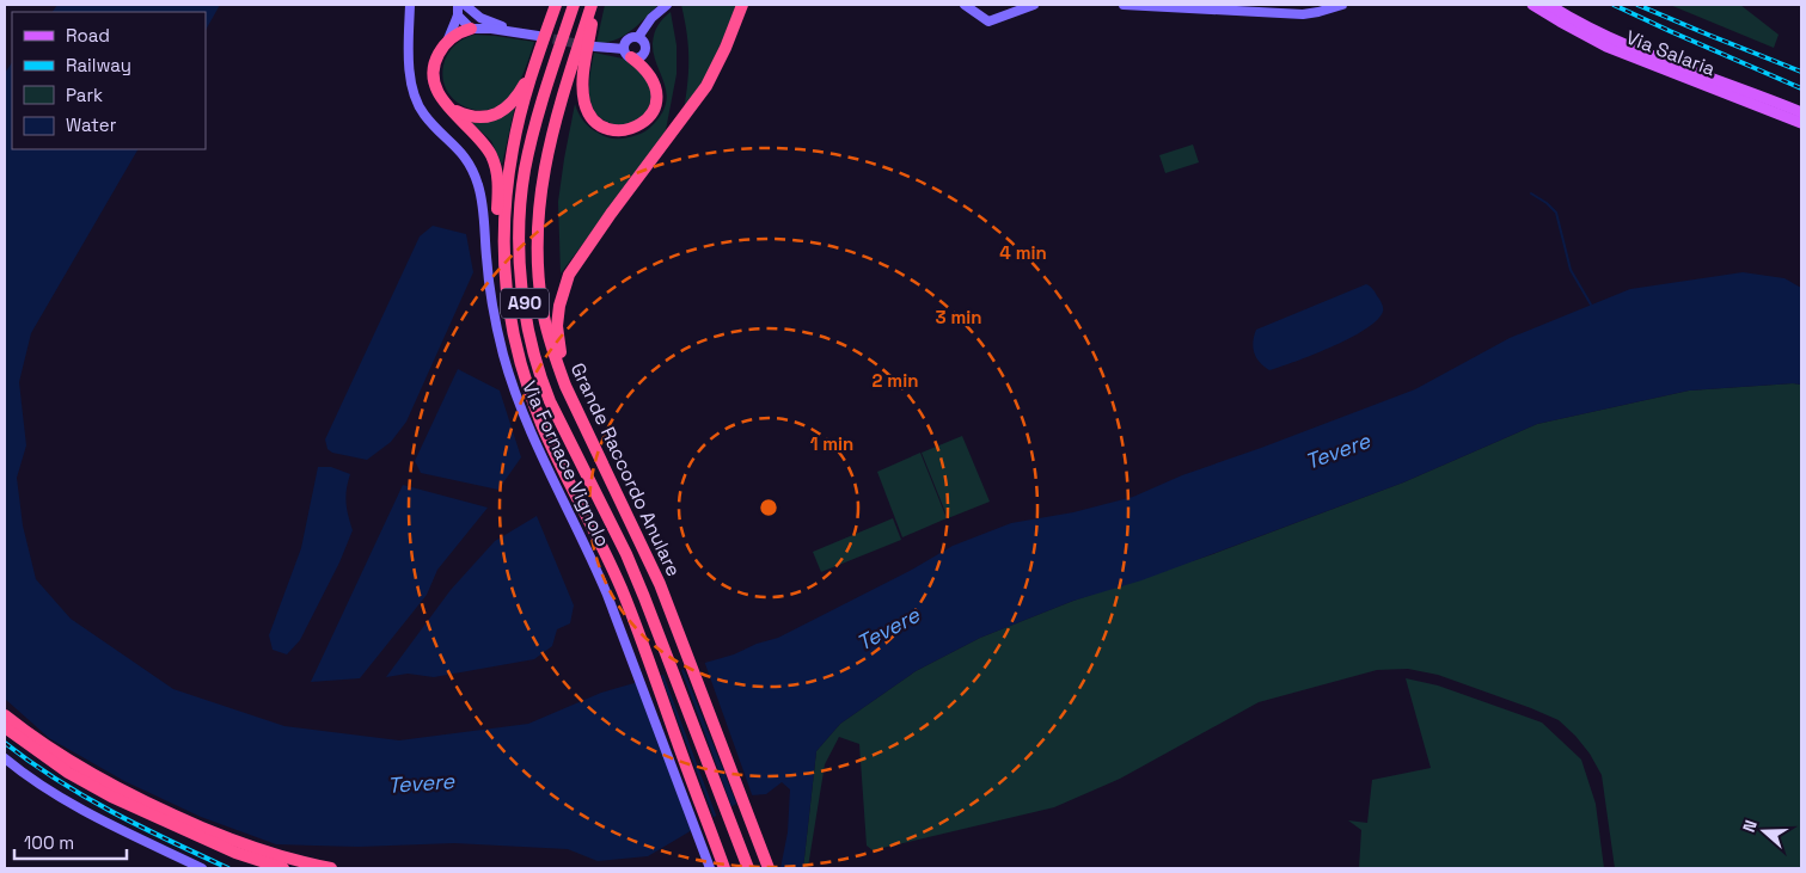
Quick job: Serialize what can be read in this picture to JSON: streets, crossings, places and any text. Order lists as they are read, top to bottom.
{
  "streets": {
    "highway": ["A90", "Grande Raccordo Anulare"],
    "main road": ["Via Salaria"],
    "street": ["Via Fornace Vignolo"]
  },
  "water": ["Tevere"],
  "legend": [
    "Road",
    "Railway",
    "Park",
    "Water"
  ],
  "scale_bar": "100 m",
  "north": "left",
  "rings": [
    "4 min",
    "3 min",
    "2 min",
    "1 min"
  ]
}
